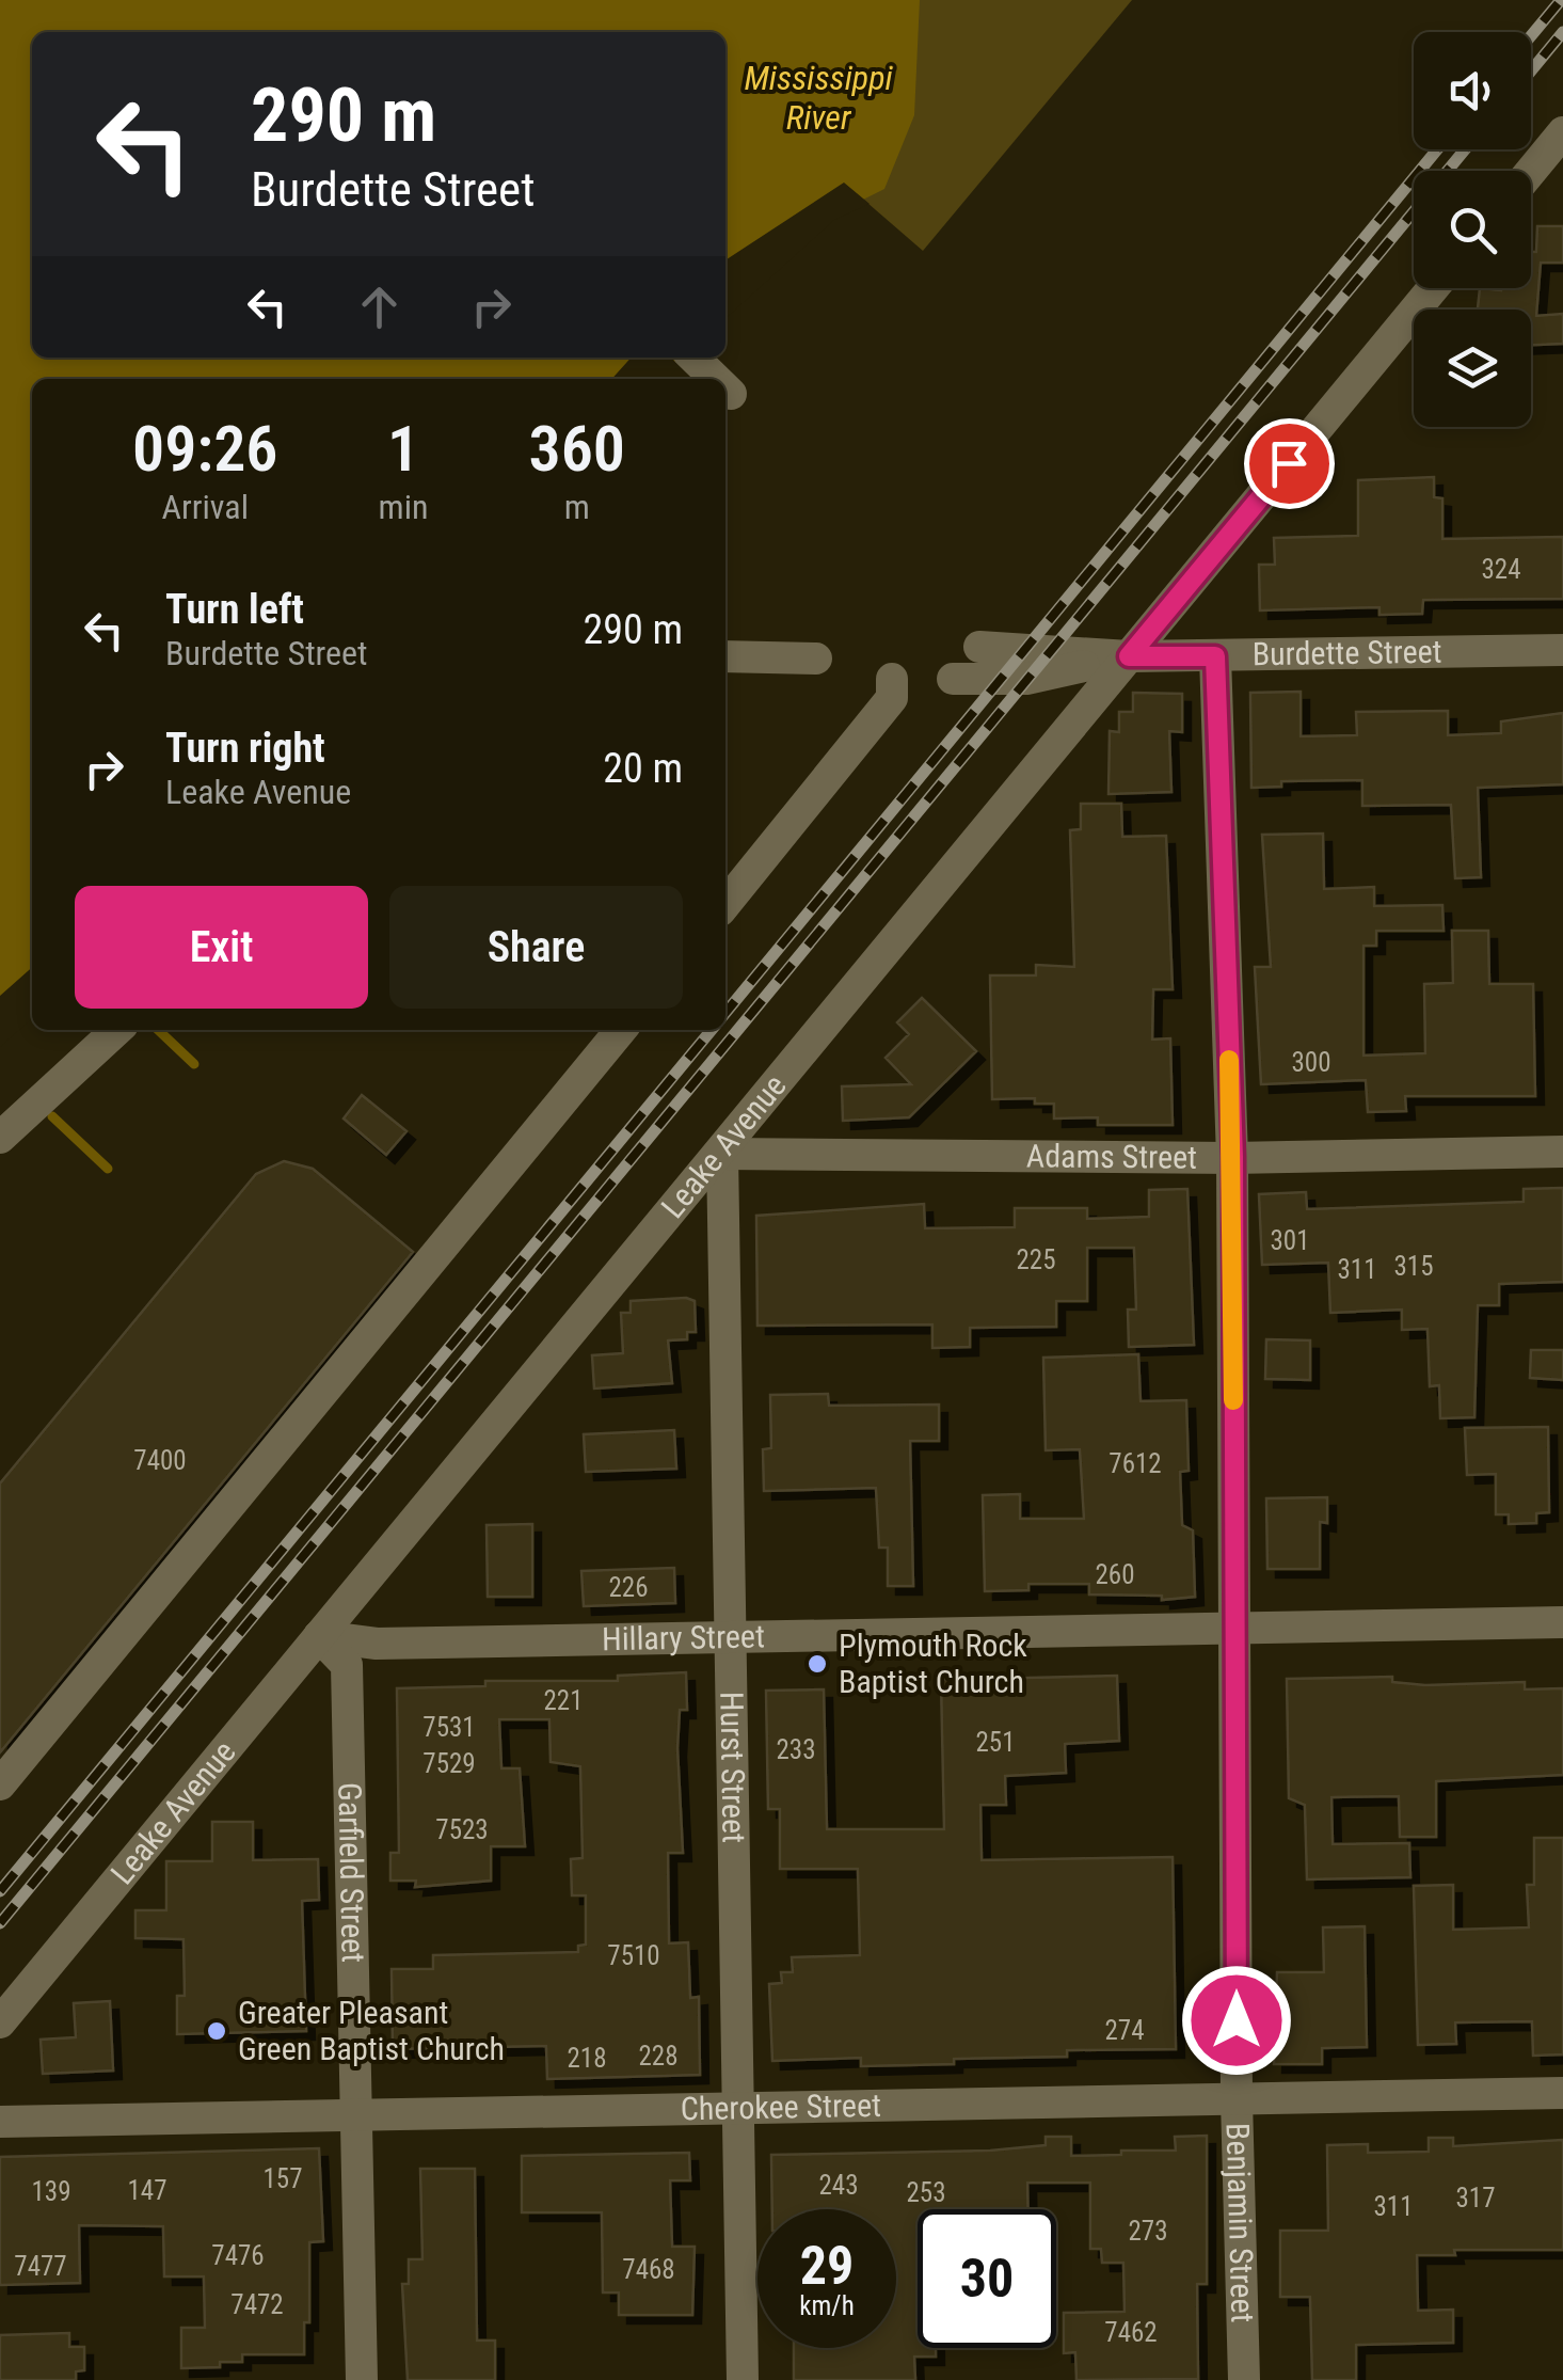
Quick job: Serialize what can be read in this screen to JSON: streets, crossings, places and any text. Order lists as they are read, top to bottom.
{
  "streets": {
    "street": [
      "Burdette Street",
      "Leake Avenue",
      "Adams Street",
      "Hillary Street",
      "Hurst Street",
      "Garfield Street",
      "Cherokee Street",
      "Benjamin Street"
    ]
  },
  "crossings": [
    ["Burdette Street", "Leake Avenue"],
    ["Burdette Street", "Benjamin Street"],
    ["Leake Avenue", "Adams Street"],
    ["Leake Avenue", "Hillary Street"],
    ["Leake Avenue", "Hurst Street"],
    ["Leake Avenue", "Garfield Street"],
    ["Adams Street", "Hurst Street"],
    ["Adams Street", "Benjamin Street"],
    ["Hillary Street", "Hurst Street"],
    ["Hillary Street", "Garfield Street"],
    ["Hillary Street", "Benjamin Street"],
    ["Hurst Street", "Cherokee Street"],
    ["Garfield Street", "Cherokee Street"],
    ["Cherokee Street", "Benjamin Street"]
  ],
  "water": ["Mississippi River"],
  "places": ["Plymouth Rock Baptist Church", "Greater Pleasant Green Baptist Church"],
  "house_numbers": [
    "324",
    "300",
    "301",
    "225",
    "315",
    "311",
    "7400",
    "7612",
    "260",
    "226",
    "221",
    "7531",
    "251",
    "233",
    "7529",
    "7523",
    "7510",
    "274",
    "228",
    "218",
    "157",
    "243",
    "147",
    "139",
    "253",
    "317",
    "311",
    "273",
    "7476",
    "7477",
    "7468",
    "7472",
    "7462"
  ],
  "page": {
    "turn": ["290 m", "Burdette Street"],
    "eta": [
      "09:26",
      "Arrival",
      "1",
      "min",
      "360",
      "m"
    ],
    "list": [
      {
        "name": "Turn left",
        "note": "Burdette Street",
        "value": "290 m"
      },
      {
        "name": "Turn right",
        "note": "Leake Avenue",
        "value": "20 m"
      }
    ],
    "buttons": ["Exit", "Share"],
    "speed": "29 km/h",
    "limit": "30"
  }
}
